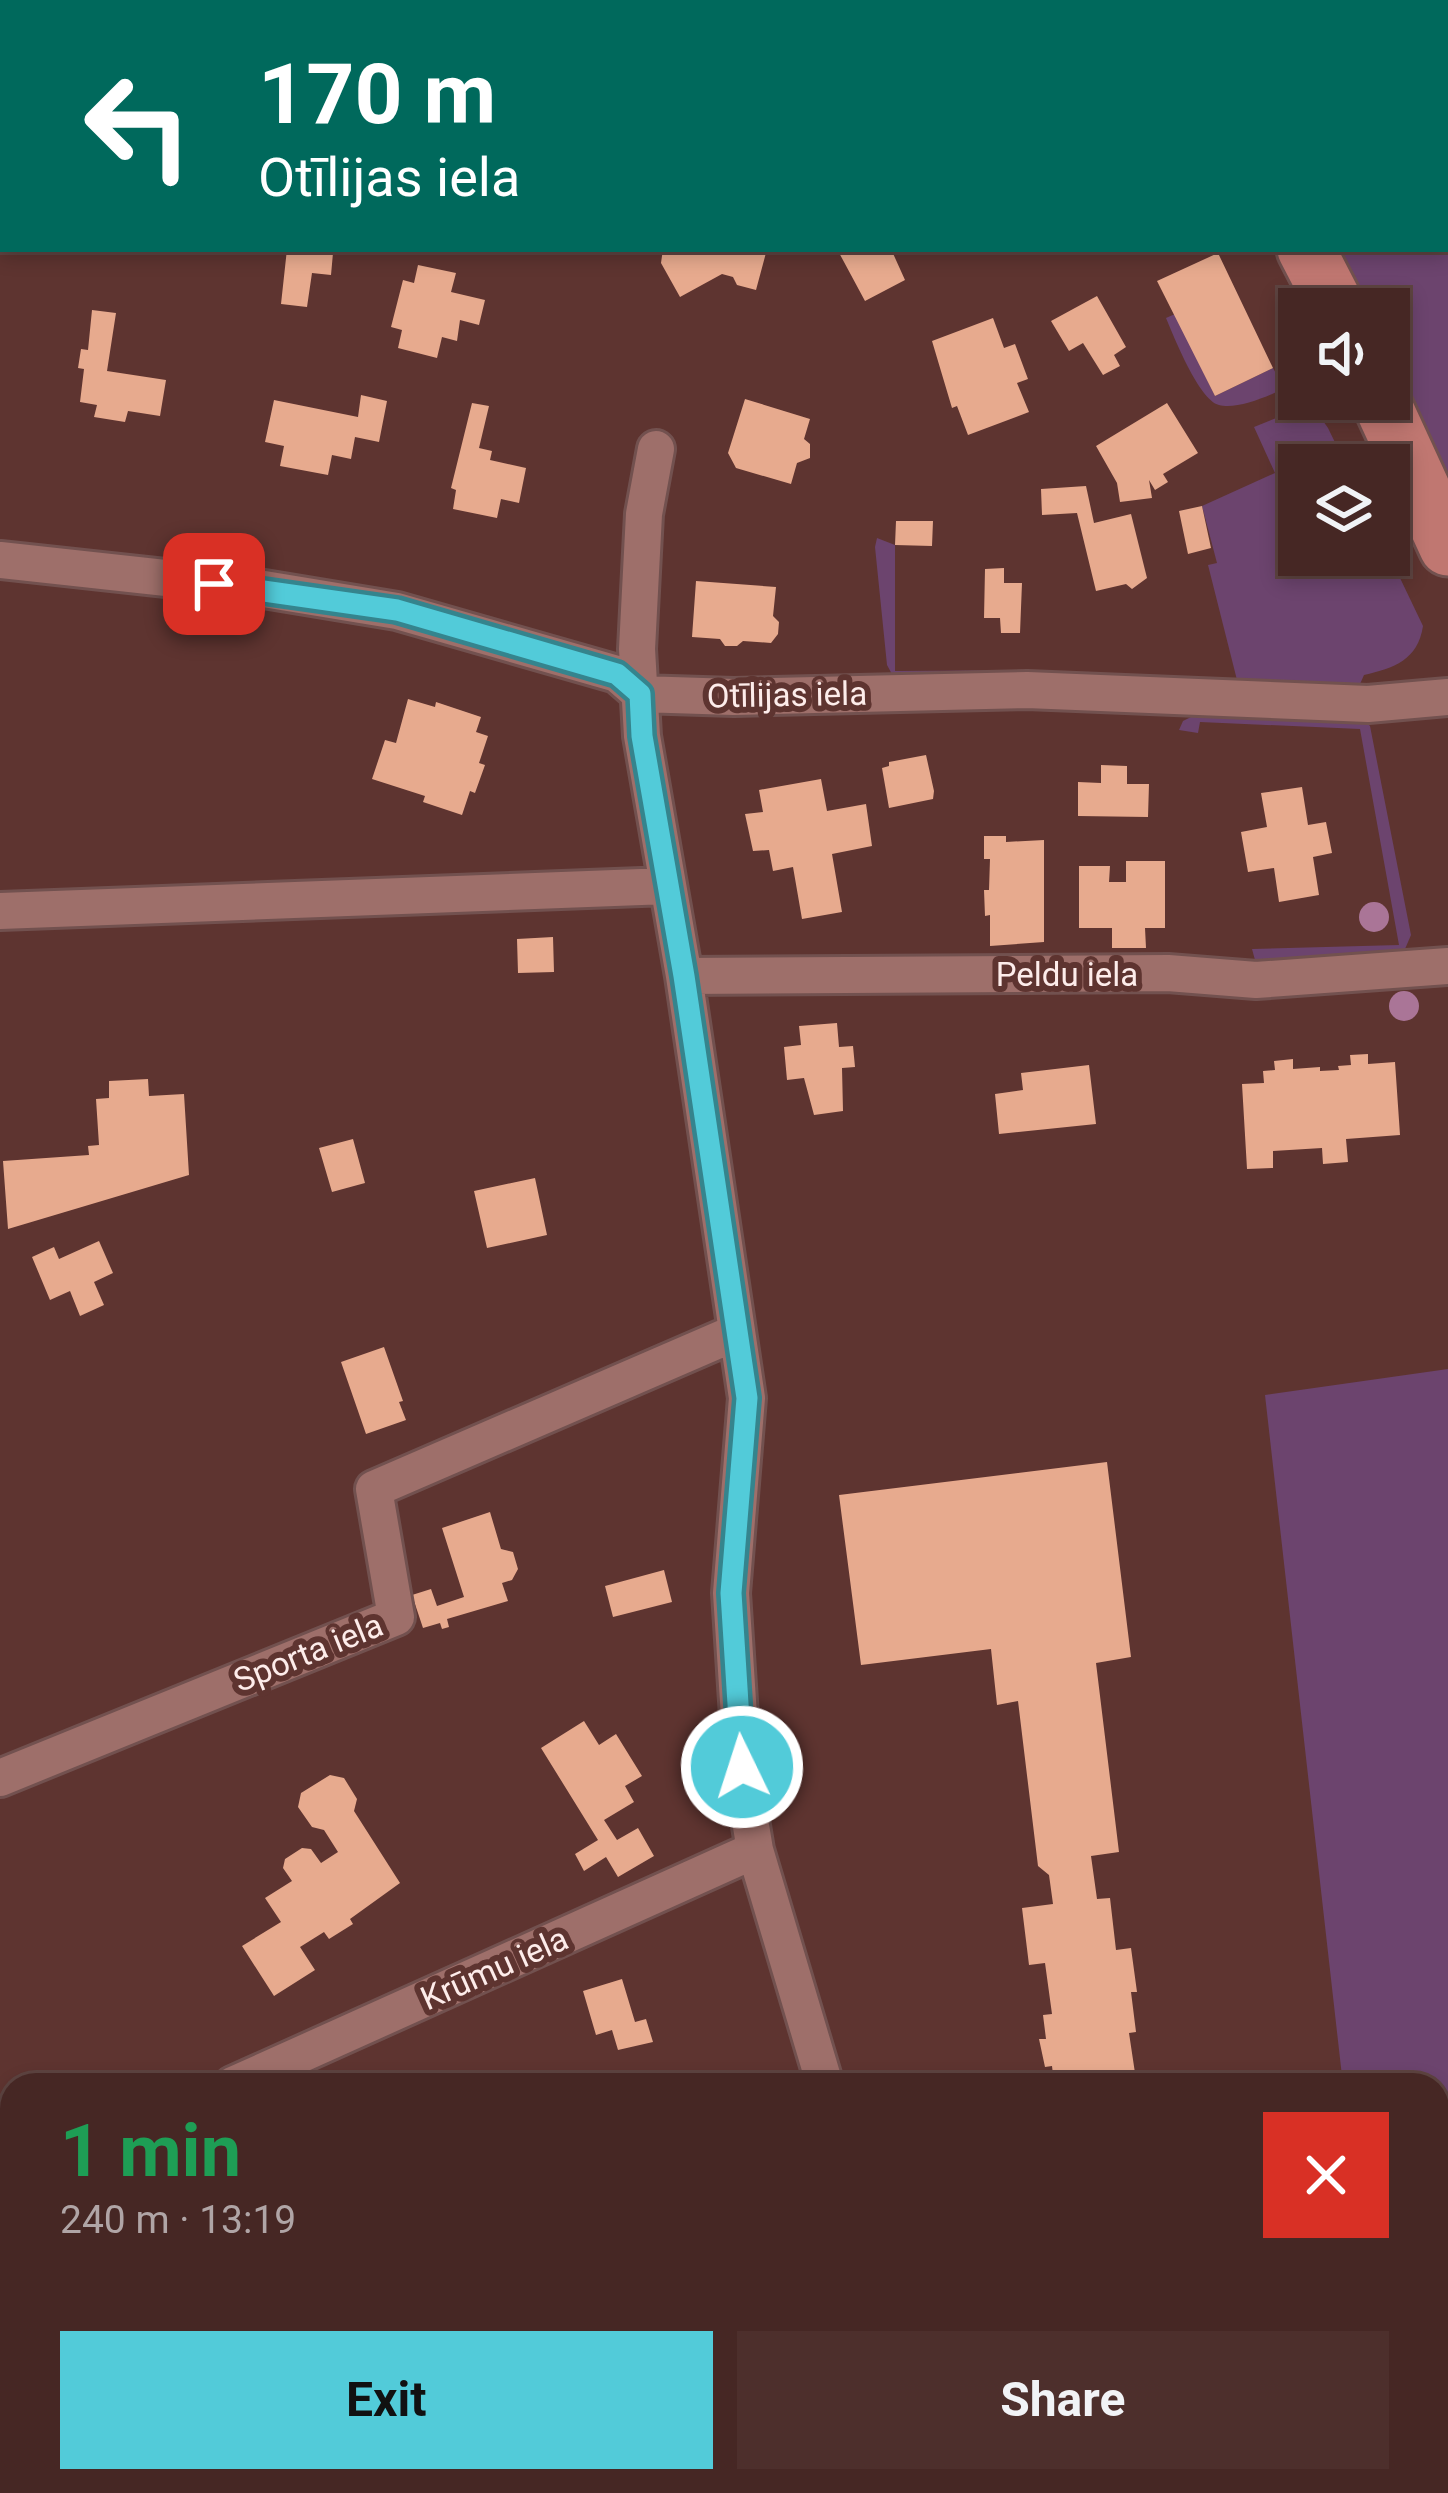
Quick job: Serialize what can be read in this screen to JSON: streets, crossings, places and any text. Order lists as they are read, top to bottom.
{
  "streets": {
    "street": [
      "Otīlijas iela",
      "Peldu iela",
      "Sporta iela",
      "Krūmu iela"
    ]
  },
  "page": {
    "turn": ["170 m", "Otīlijas iela"],
    "heading": ["1 min", "240 m · 13:19"],
    "buttons": ["Exit", "Share"]
  }
}
